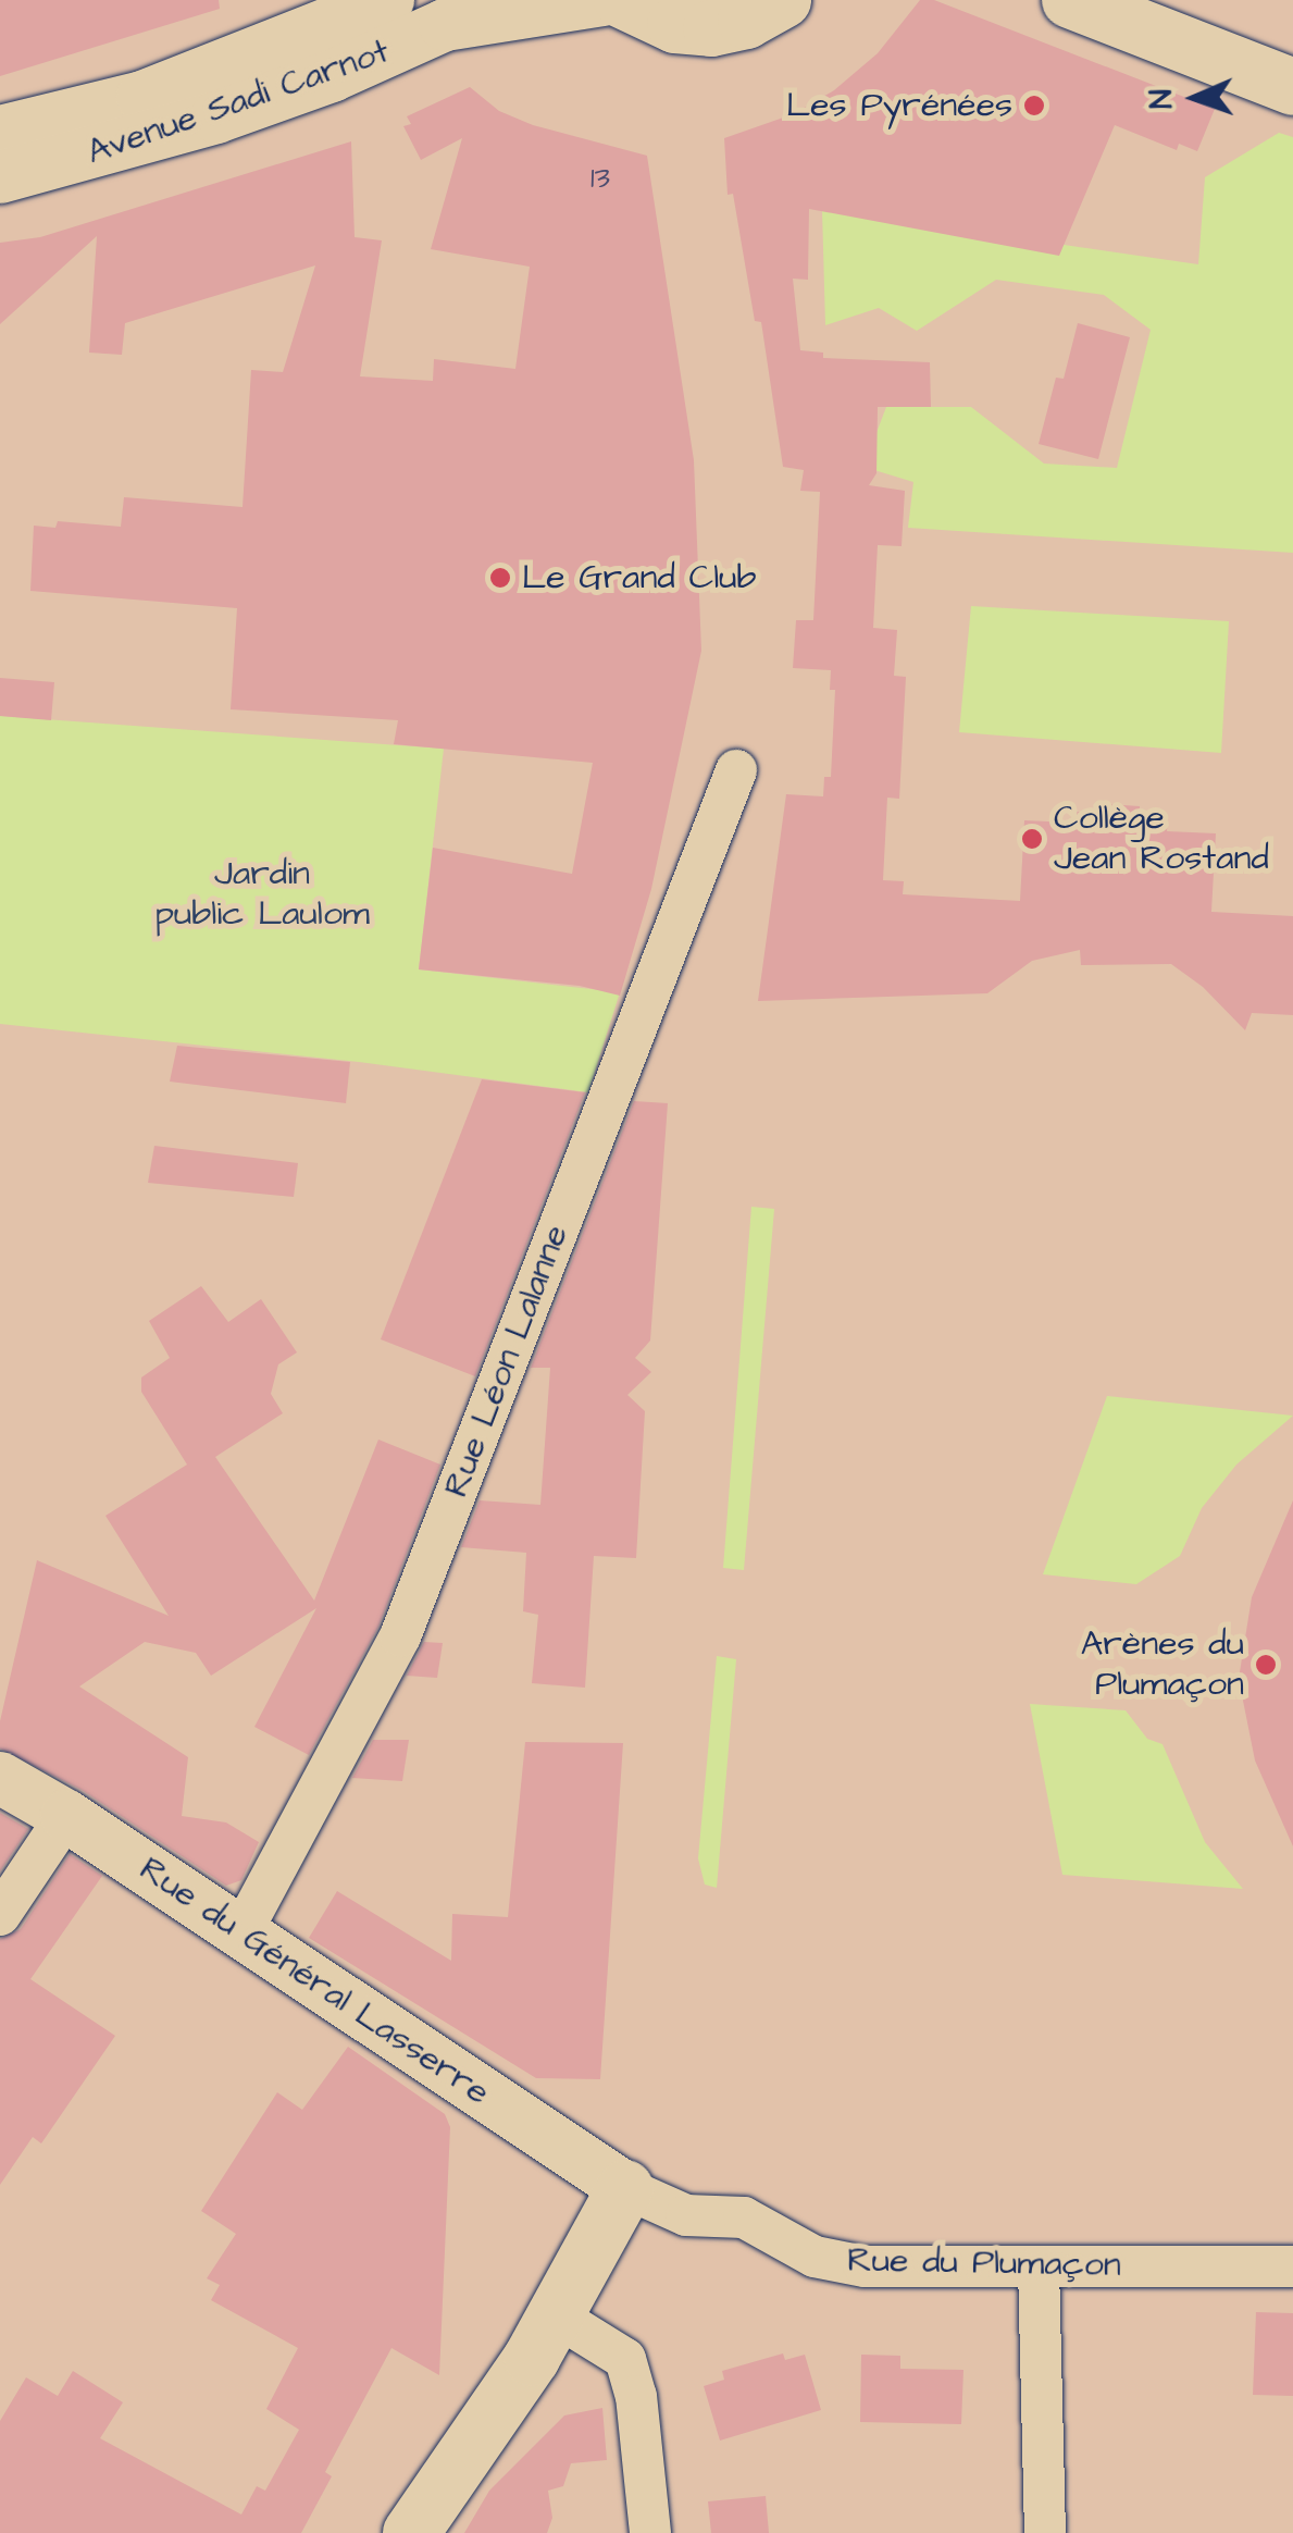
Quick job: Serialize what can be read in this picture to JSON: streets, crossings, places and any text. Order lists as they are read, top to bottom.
{
  "streets": {
    "street": [
      "Avenue Sadi Carnot",
      "Rue Léon Lalanne",
      "Rue du Général Lasserre",
      "Rue du Plumaçon"
    ]
  },
  "crossings": [
    ["Rue Léon Lalanne", "Rue du Général Lasserre"],
    ["Rue du Général Lasserre", "Rue du Plumaçon"]
  ],
  "parks": ["Jardin public Laulom"],
  "places": [
    "Les Pyrénées",
    "Le Grand Club",
    "Collège Jean Rostand",
    "Arènes du Plumaçon"
  ],
  "house_numbers": ["13"],
  "north": "left"
}
